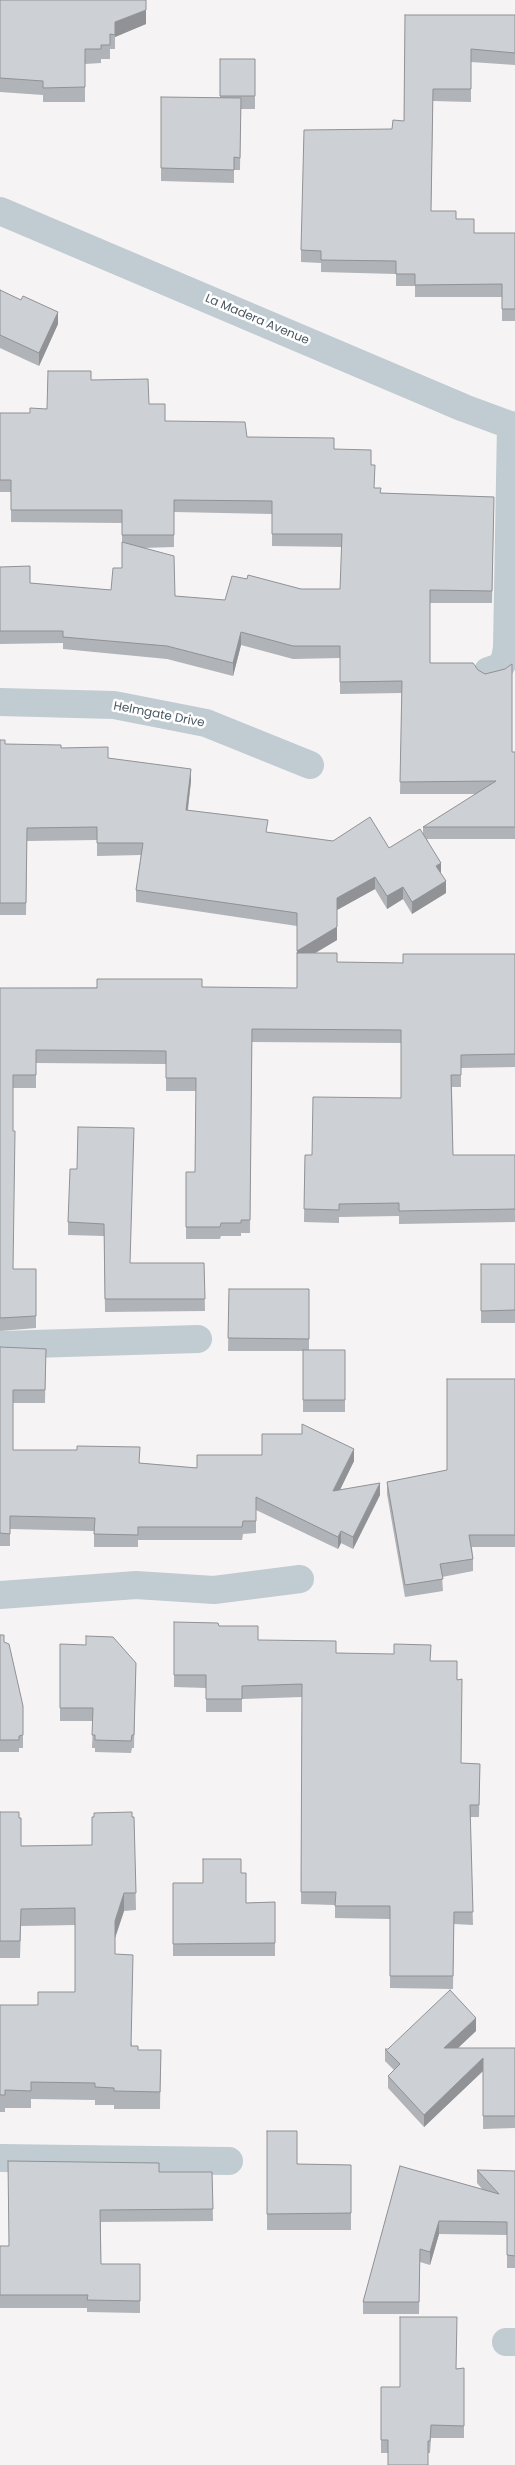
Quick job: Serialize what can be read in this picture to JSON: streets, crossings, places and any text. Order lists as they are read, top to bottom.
{
  "streets": {
    "street": ["La Madera Avenue", "Helmgate Drive"]
  }
}
